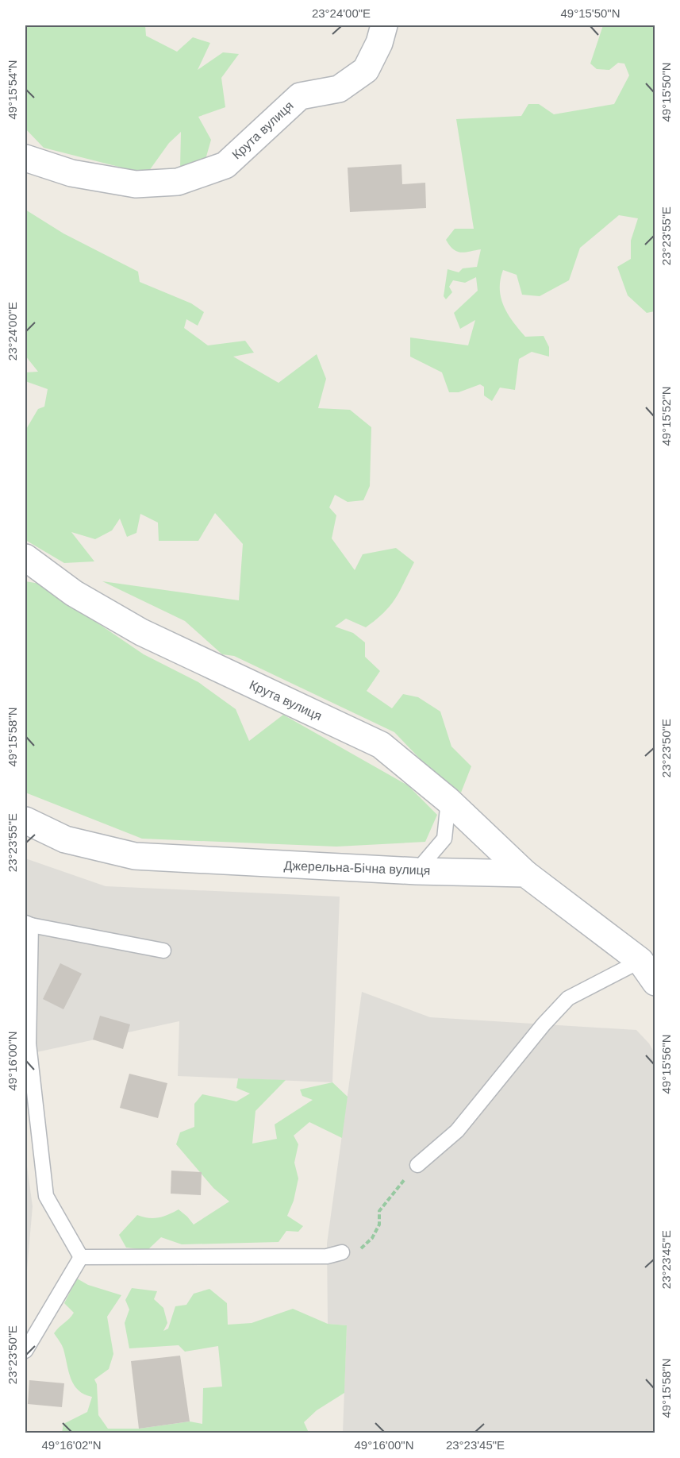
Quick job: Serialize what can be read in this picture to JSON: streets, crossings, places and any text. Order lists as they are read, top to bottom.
{
  "streets": {
    "street": ["Крута вулиця", "Джерельна-Бічна вулиця"]
  },
  "crossings": [
    ["Крута вулиця", "Джерельна-Бічна вулиця"]
  ],
  "coordinates": [
    "23°24'00\"E",
    "49°15'50\"N",
    "49°15'54\"N",
    "23°23'55\"E",
    "49°15'52\"N",
    "49°15'58\"N",
    "23°23'50\"E",
    "49°16'00\"N",
    "49°15'56\"N",
    "23°23'45\"E",
    "49°16'02\"N"
  ]
}
